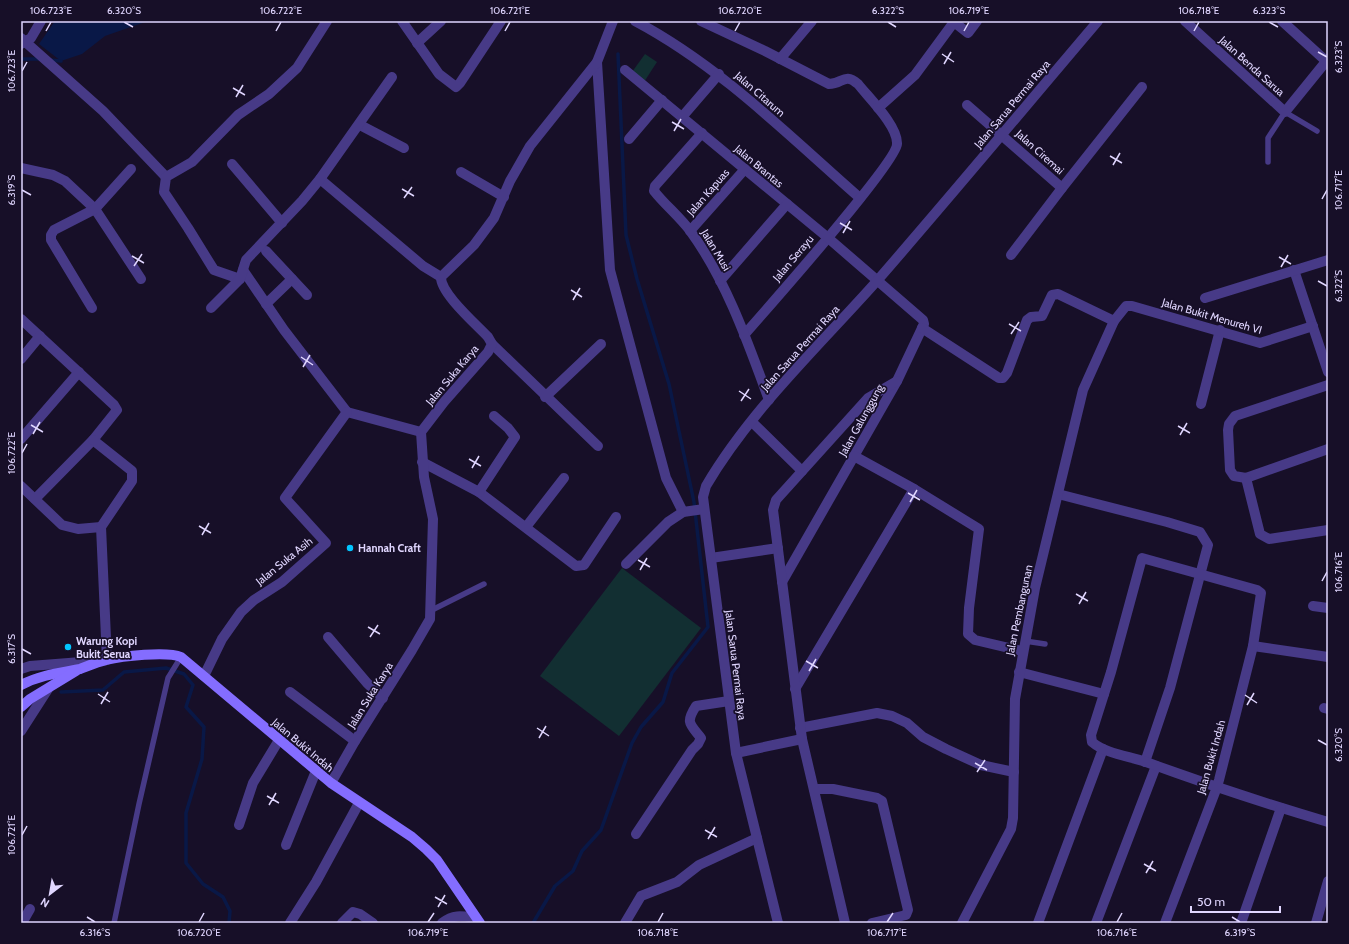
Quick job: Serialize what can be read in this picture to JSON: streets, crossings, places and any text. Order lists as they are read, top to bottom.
{
  "streets": {
    "main road": ["Jalan Bukit Indah"],
    "street": [
      "Jalan Benda Sarua",
      "Jalan Citarum",
      "Jalan Sarua Permai Raya",
      "Jalan Ciremai",
      "Jalan Brantas",
      "Jalan Kapuas",
      "Jalan Musi",
      "Jalan Serayu",
      "Jalan Bukit Menureh VI",
      "Jalan Suka Karya",
      "Jalan Galunggung",
      "Jalan Suka Asih",
      "Jalan Pembangunan"
    ]
  },
  "crossings": [
    ["Jalan Citarum", "Jalan Serayu"],
    ["Jalan Sarua Permai Raya", "Jalan Ciremai"],
    ["Jalan Sarua Permai Raya", "Jalan Brantas"],
    ["Jalan Sarua Permai Raya", "Jalan Musi"],
    ["Jalan Brantas", "Jalan Kapuas"],
    ["Jalan Brantas", "Jalan Musi"],
    ["Jalan Brantas", "Jalan Serayu"],
    ["Jalan Kapuas", "Jalan Musi"],
    ["Jalan Musi", "Jalan Serayu"],
    ["Jalan Bukit Menureh VI", "Jalan Pembangunan"],
    ["Jalan Suka Karya", "Jalan Bukit Indah"],
    ["Jalan Suka Asih", "Jalan Bukit Indah"]
  ],
  "places": ["Hannah Craft", "Warung Kopi Bukit Serua"],
  "scale_bar": "50 m",
  "north": "bottom left",
  "coordinates": [
    "106.723°E",
    "6.320°S",
    "106.722°E",
    "106.721°E",
    "106.720°E",
    "6.322°S",
    "106.719°E",
    "106.718°E",
    "6.323°S",
    "6.319°S",
    "106.717°E",
    "106.716°E",
    "6.317°S",
    "6.316°S"
  ]
}
